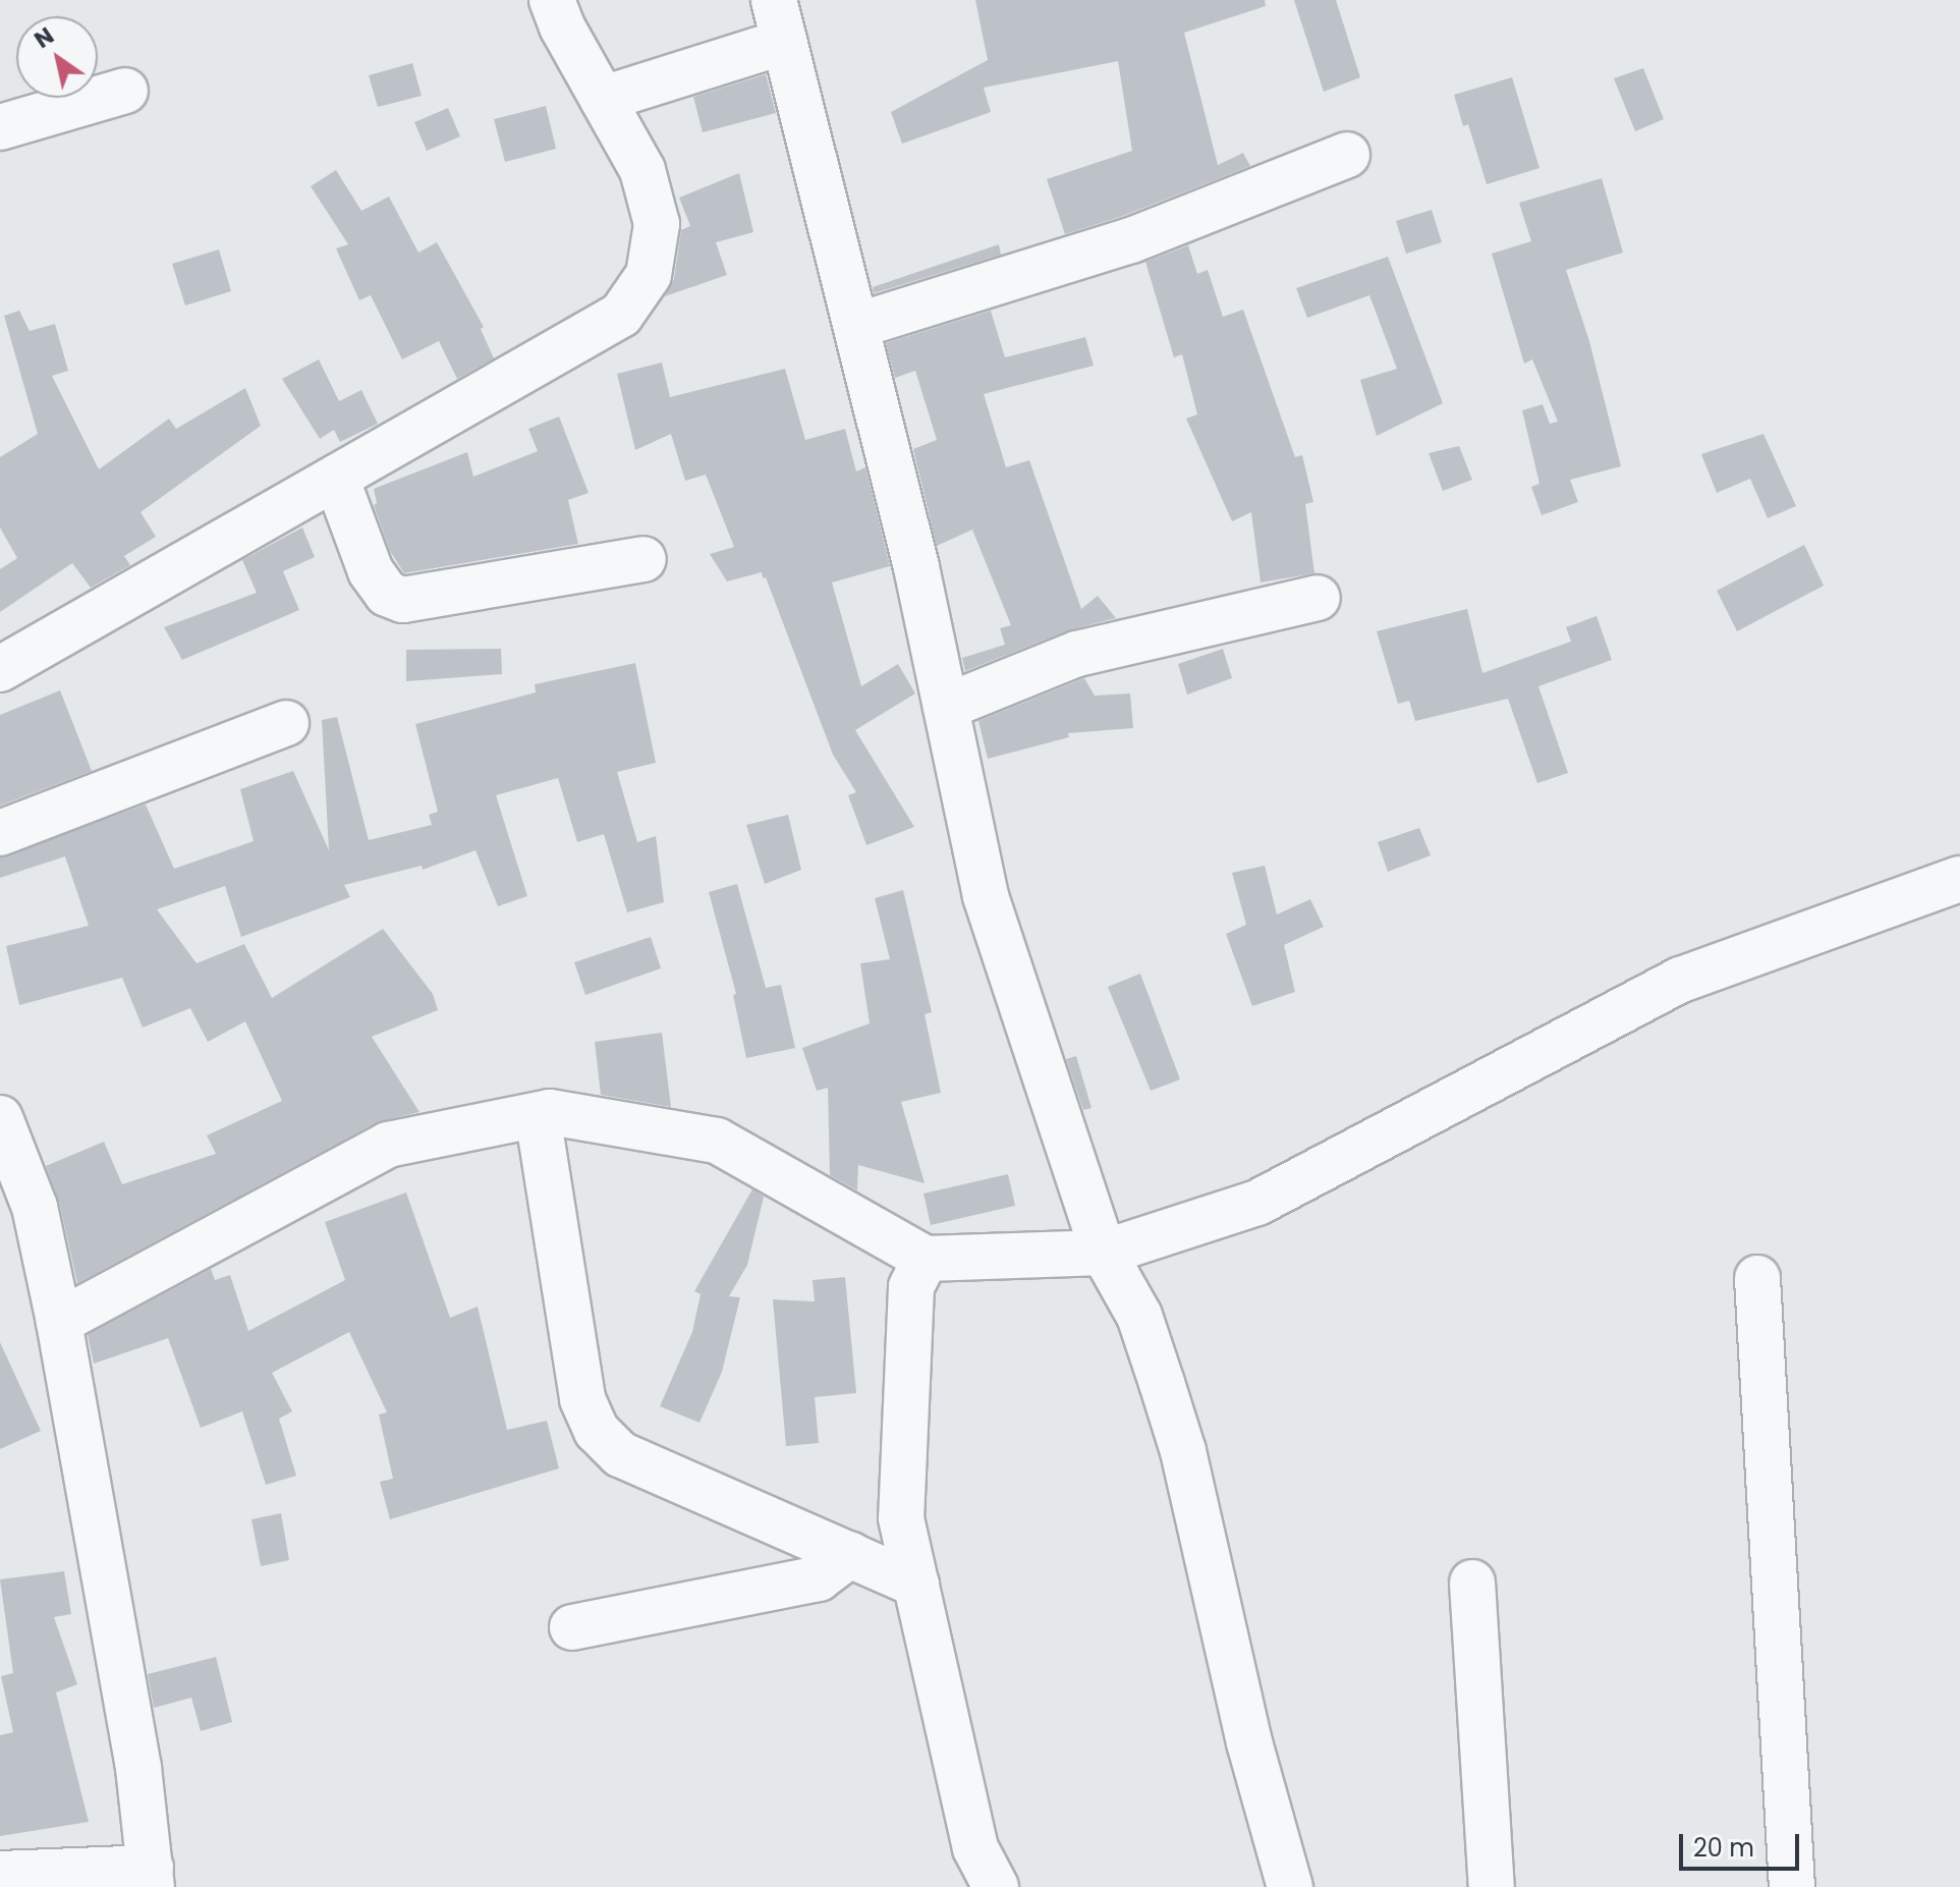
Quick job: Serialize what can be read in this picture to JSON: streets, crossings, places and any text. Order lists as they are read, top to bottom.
{
  "scale_bar": "20 m",
  "north": "top left"
}
